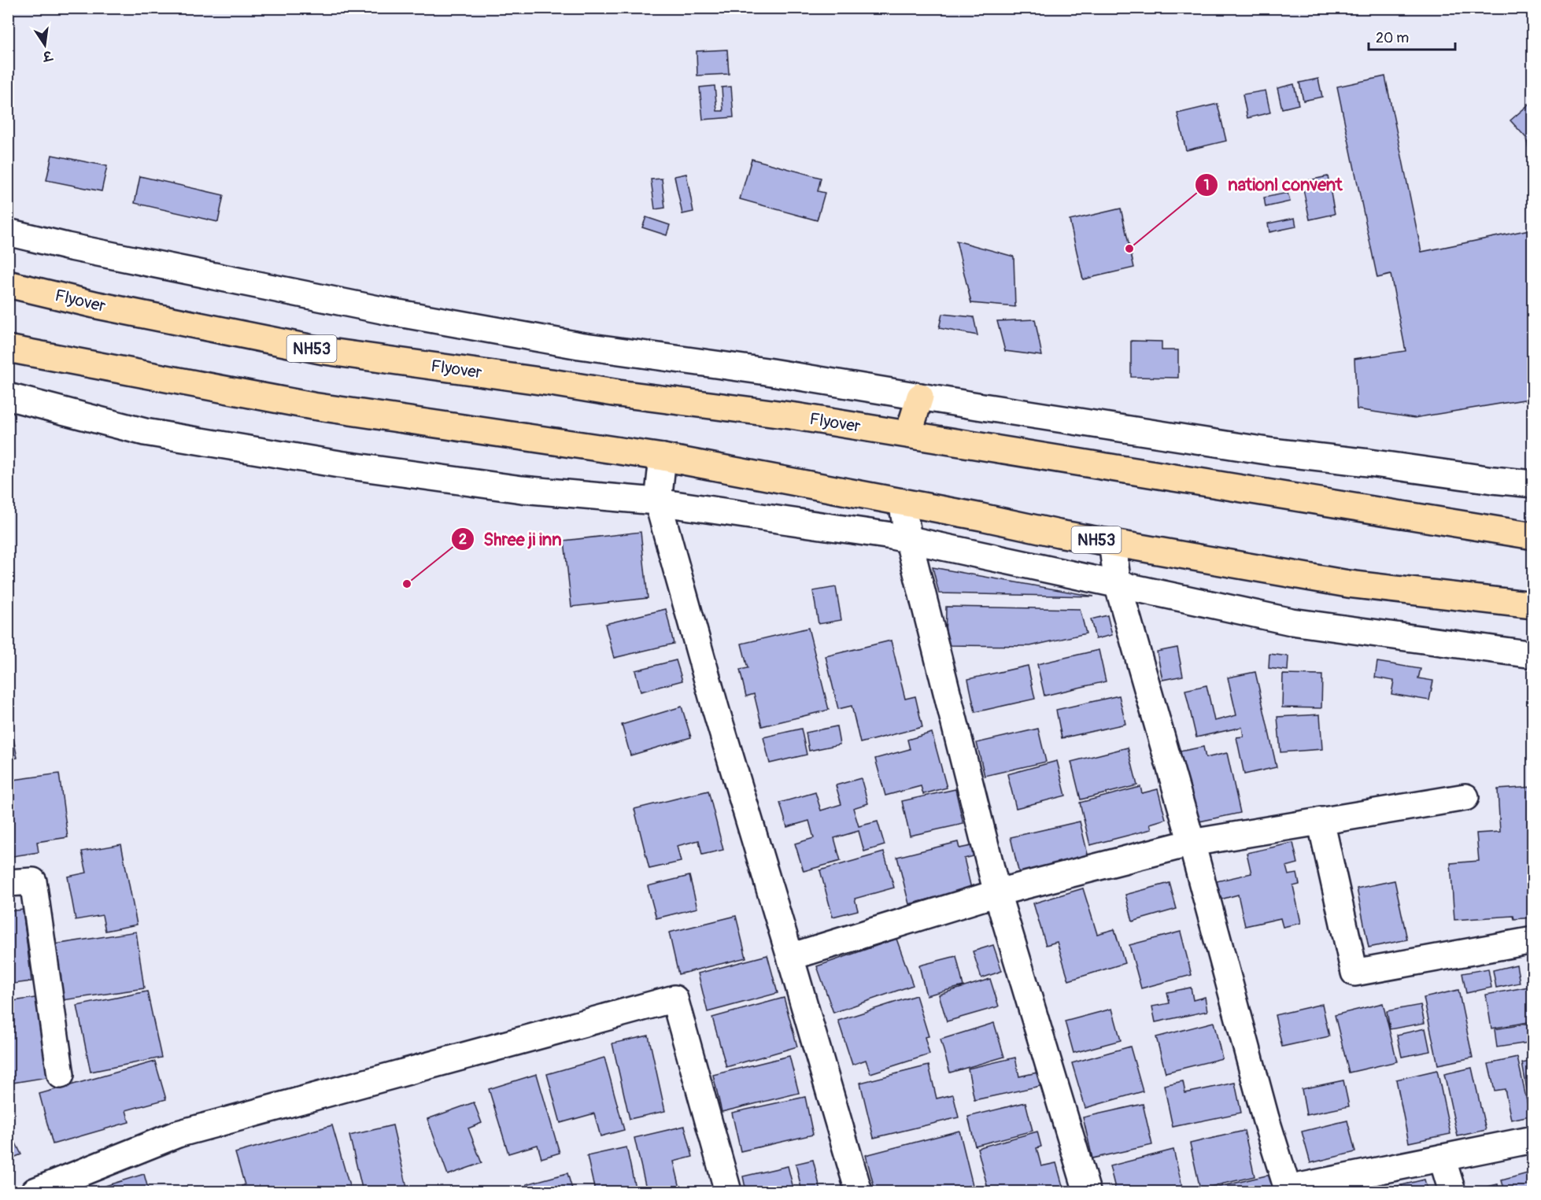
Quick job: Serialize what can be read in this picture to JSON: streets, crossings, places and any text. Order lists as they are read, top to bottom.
{
  "streets": {
    "highway": ["Flyover", "NH53"]
  },
  "crossings": [
    ["Flyover", "NH53"]
  ],
  "places": ["nationl convent", "Shree ji inn"],
  "scale_bar": "20 m",
  "north": "bottom"
}
